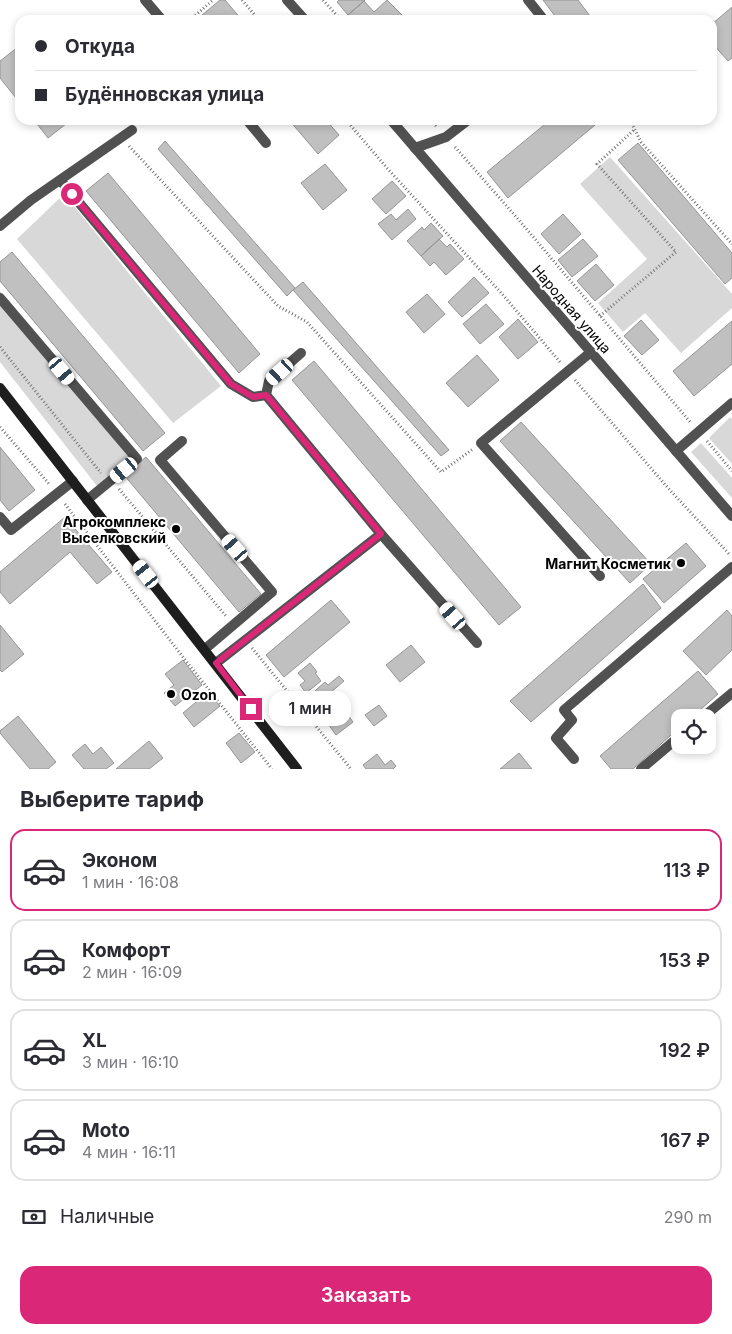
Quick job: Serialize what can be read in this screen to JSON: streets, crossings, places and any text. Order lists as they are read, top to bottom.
{
  "streets": {
    "street": ["Народная улица"]
  },
  "places": ["Агрокомплекс Выселковский", "Магнит Косметик", "Ozon"],
  "page": {
    "banner": ["Откуда", "Будённовская улица"],
    "bubble": "1 мин",
    "heading": "Выберите тариф",
    "list": [
      {
        "name": "Эконом",
        "note": "1 мин · 16:08",
        "value": "113 ₽"
      },
      {
        "name": "Комфорт",
        "note": "2 мин · 16:09",
        "value": "153 ₽"
      },
      {
        "name": "XL",
        "note": "3 мин · 16:10",
        "value": "192 ₽"
      },
      {
        "name": "Moto",
        "note": "4 мин · 16:11",
        "value": "167 ₽"
      }
    ],
    "pay": ["Наличные", "290 m"],
    "buttons": "Заказать"
  }
}
